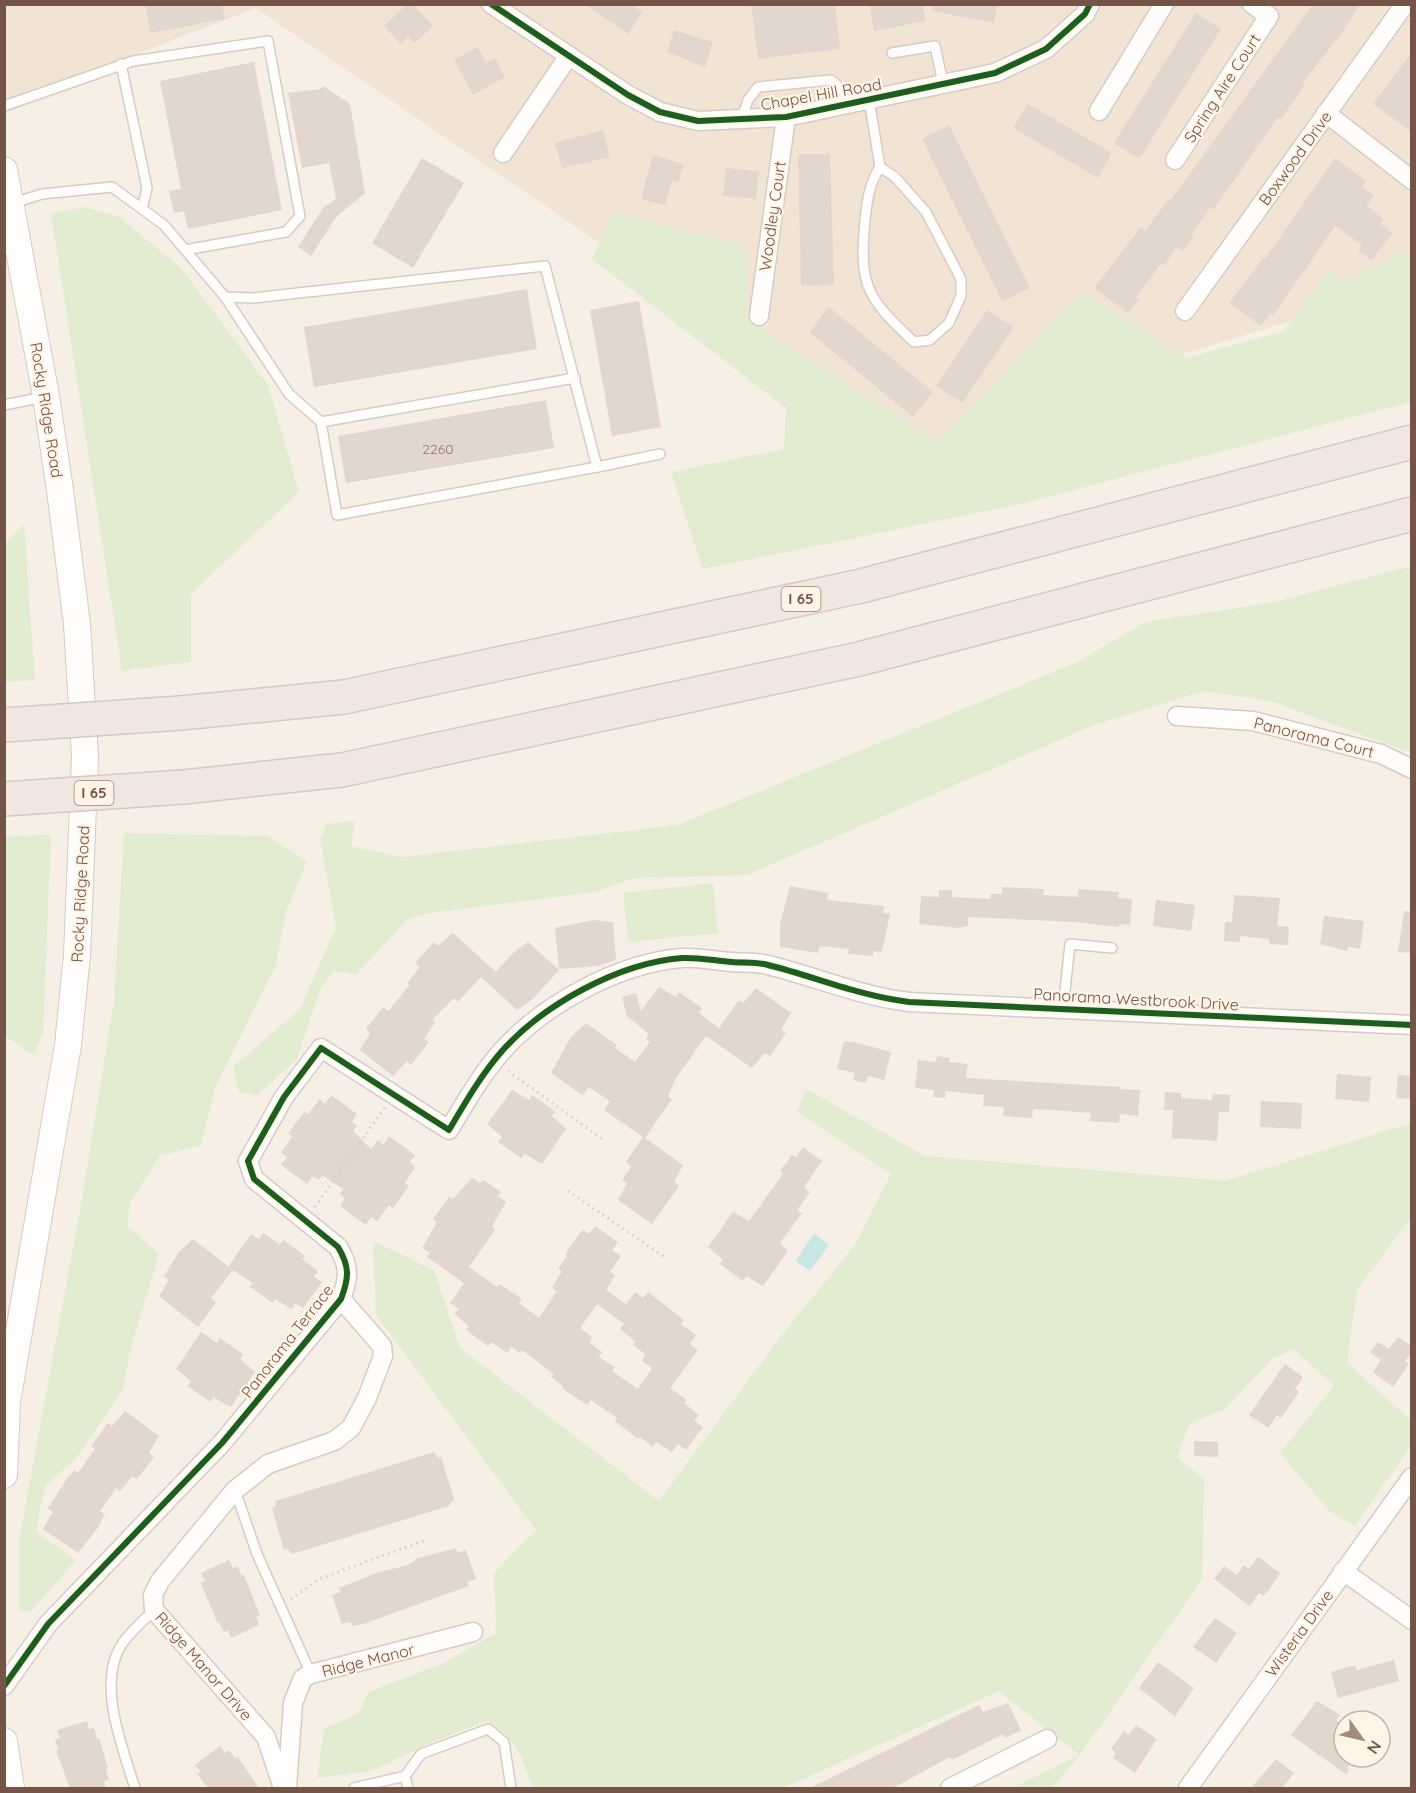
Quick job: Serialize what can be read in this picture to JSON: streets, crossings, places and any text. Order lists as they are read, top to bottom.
{
  "streets": {
    "highway": ["I 65"],
    "main road": ["Rocky Ridge Road"],
    "street": [
      "Spring Aire Court",
      "Chapel Hill Road",
      "Boxwood Drive",
      "Woodley Court",
      "Panorama Court",
      "Panorama Westbrook Drive",
      "Panorama Terrace",
      "Wisteria Drive",
      "Ridge Manor",
      "Ridge Manor Drive"
    ]
  },
  "crossings": [
    ["Chapel Hill Road", "Woodley Court"],
    ["Panorama Westbrook Drive", "Panorama Terrace"],
    ["Panorama Terrace", "Ridge Manor Drive"],
    ["Ridge Manor", "Ridge Manor Drive"]
  ],
  "house_numbers": ["2260"],
  "north": "bottom right"
}
